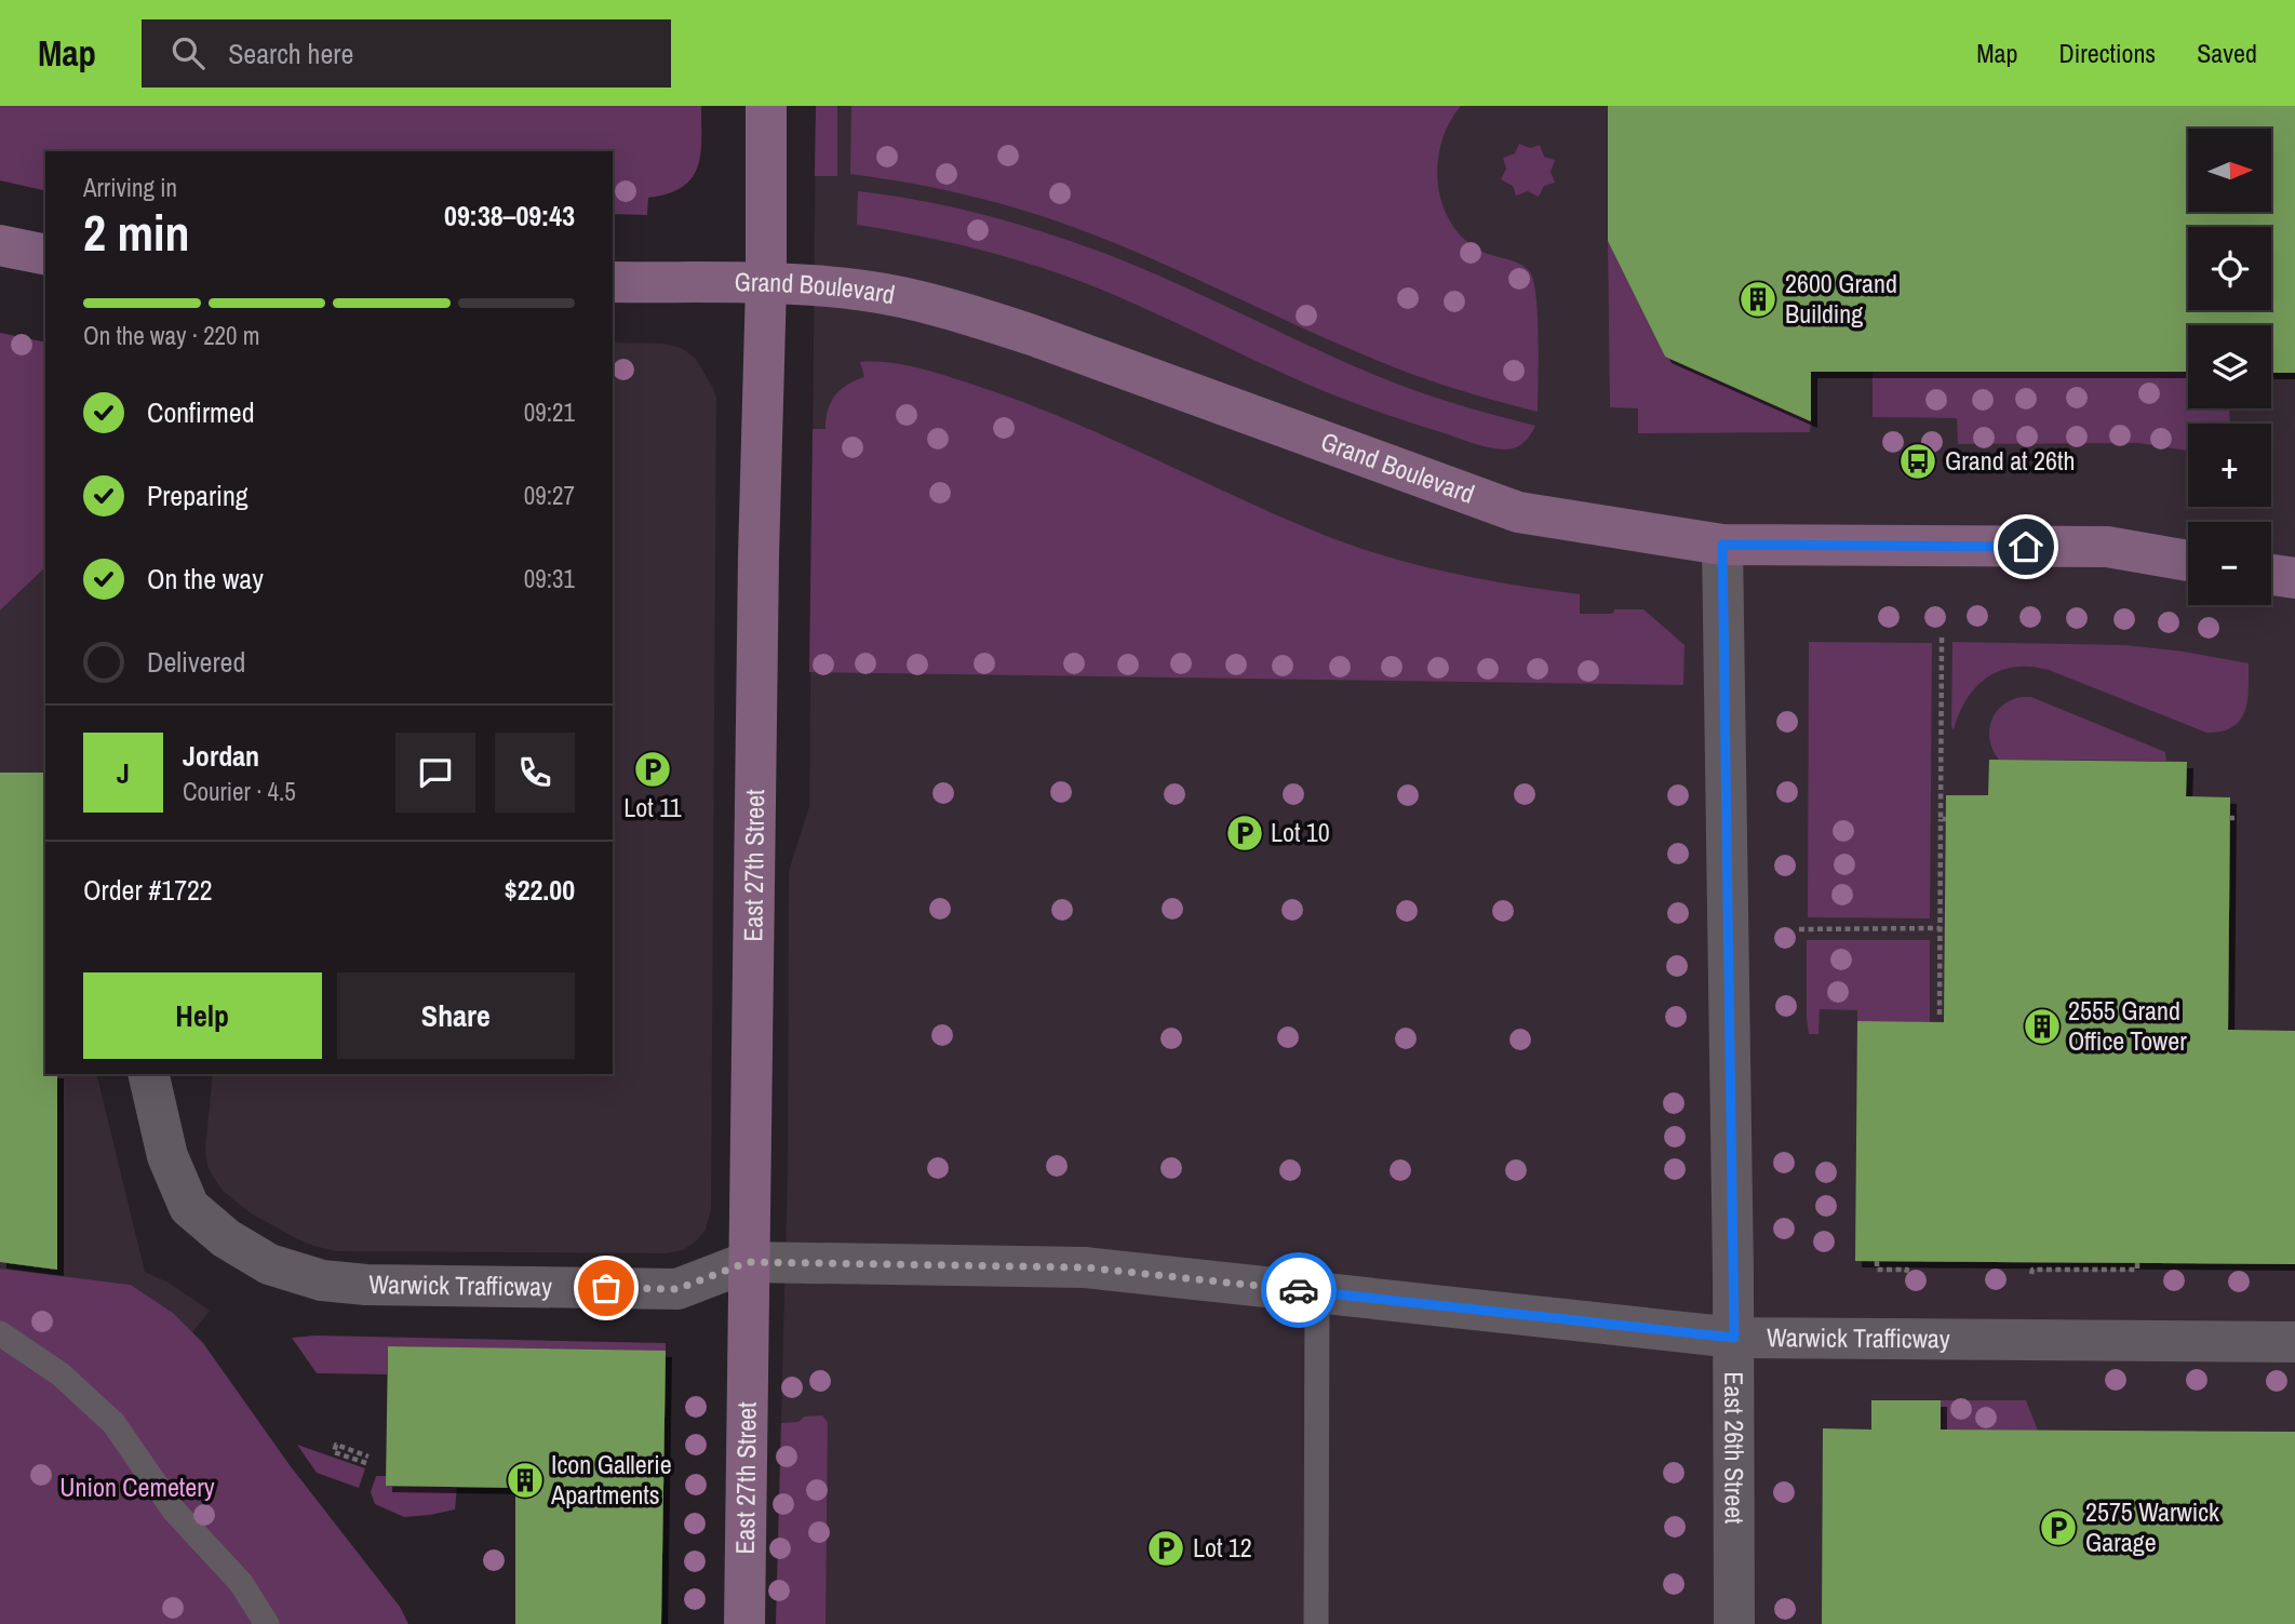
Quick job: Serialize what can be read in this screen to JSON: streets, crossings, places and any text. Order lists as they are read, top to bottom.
{
  "streets": {
    "main road": ["Grand Boulevard", "East 27th Street"],
    "street": ["Warwick Trafficway", "East 26th Street"]
  },
  "crossings": [
    ["Grand Boulevard", "East 27th Street"],
    ["Grand Boulevard", "East 26th Street"],
    ["East 27th Street", "Warwick Trafficway"],
    ["Warwick Trafficway", "East 26th Street"]
  ],
  "parks": ["Union Cemetery"],
  "places": {
    "building": ["2600 Grand Building", "2555 Grand Office Tower", "Icon Gallerie Apartments"],
    "bus stop": ["Grand at 26th"],
    "parking": [
      "Lot 11",
      "Lot 10",
      "2575 Warwick Garage",
      "Lot 12"
    ]
  },
  "north": "right",
  "page": {
    "header": "Map",
    "search": "Search here",
    "nav": ["Map", "Directions", "Saved"],
    "map_buttons": ["+", "−"],
    "heading": ["2 min", "Arriving in", "09:38–09:43"],
    "panel": [
      "Jordan",
      "Courier · 4.5",
      "Order #1722",
      "$22.00"
    ],
    "bar": "On the way · 220 m",
    "list": [
      ["Confirmed", "09:21"],
      ["Preparing", "09:27"],
      ["On the way", "09:31"],
      "Delivered"
    ],
    "round": "J",
    "buttons": ["Help", "Share"]
  }
}
